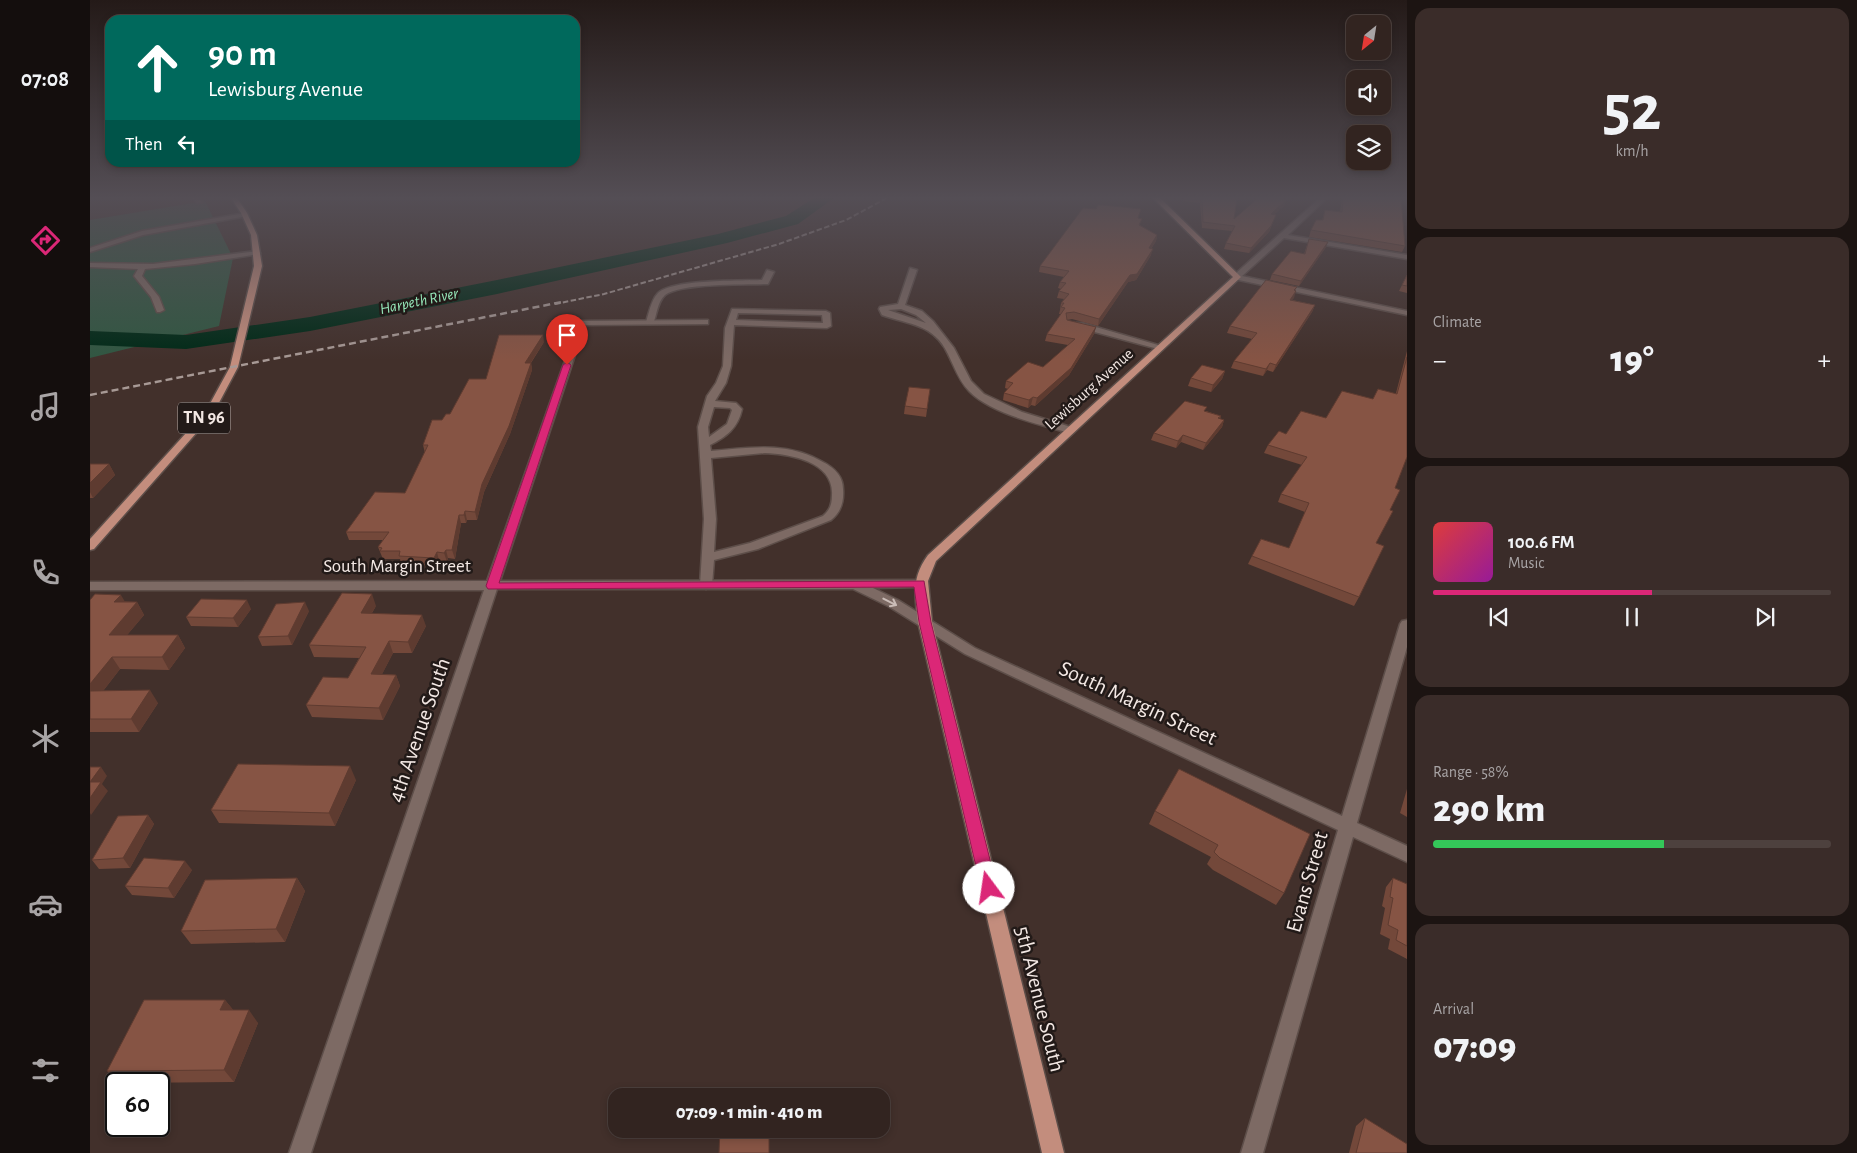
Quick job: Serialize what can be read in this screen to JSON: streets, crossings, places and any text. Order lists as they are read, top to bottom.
{
  "streets": {
    "main road": ["Lewisburg Avenue", "TN 96", "5th Avenue South"],
    "street": ["South Margin Street", "4th Avenue South", "Evans Street"]
  },
  "crossings": [
    ["Lewisburg Avenue", "South Margin Street"],
    ["Lewisburg Avenue", "5th Avenue South"],
    ["South Margin Street", "4th Avenue South"],
    ["South Margin Street", "Evans Street"],
    ["South Margin Street", "5th Avenue South"]
  ],
  "water": ["Harpeth River"],
  "north": "bottom left",
  "page": {
    "tabs": "07:08",
    "tile": [
      ["52", "km/h"],
      "Climate",
      ["Range · 58%", "290 km"],
      ["Arrival", "07:09"]
    ],
    "turn": ["90 m", "Lewisburg Avenue"],
    "then": "Then",
    "heat": ["−", "19°", "+"],
    "song": ["100.6 FM", "Music"],
    "limit": "60",
    "trip": "07:09 · 1 min · 410 m"
  }
}
